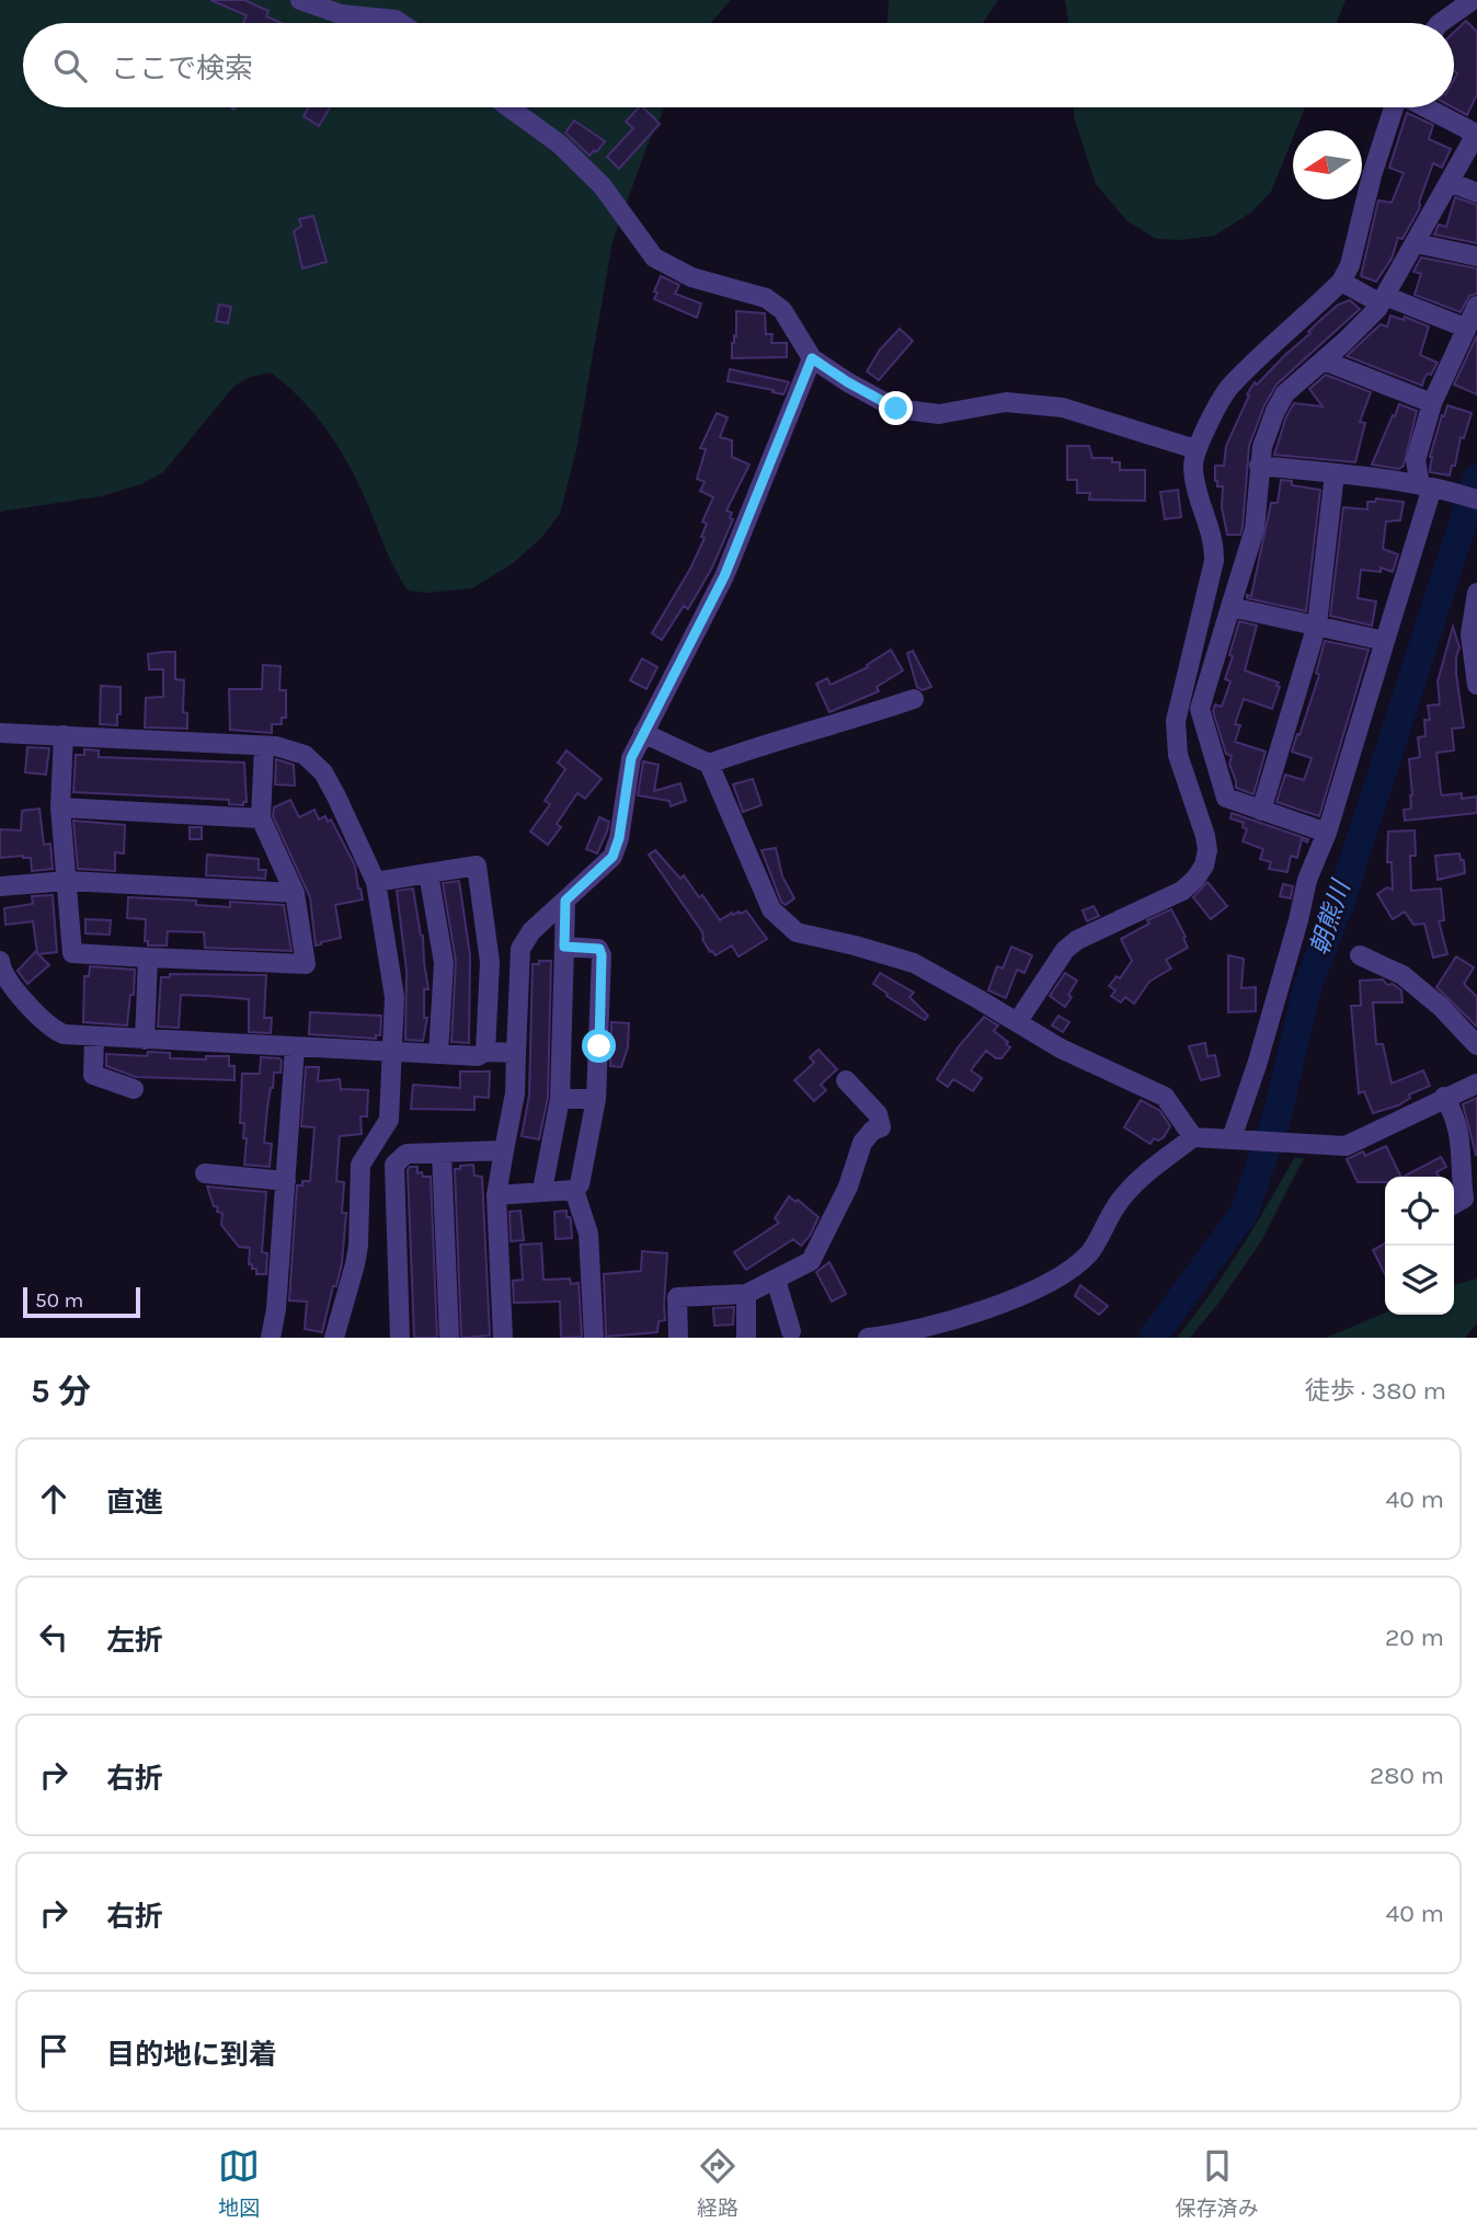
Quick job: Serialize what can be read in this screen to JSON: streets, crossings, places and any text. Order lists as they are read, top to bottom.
{
  "water": ["朝熊川"],
  "scale_bar": "50 m",
  "north": "left",
  "page": {
    "search": "ここで検索",
    "scale": "50 m",
    "heading": ["5 分", "徒歩 · 380 m"],
    "list": [
      ["直進", "40 m"],
      ["左折", "20 m"],
      ["右折", "280 m"],
      ["右折", "40 m"],
      "目的地に到着"
    ],
    "nav": ["地図", "経路", "保存済み"]
  }
}
